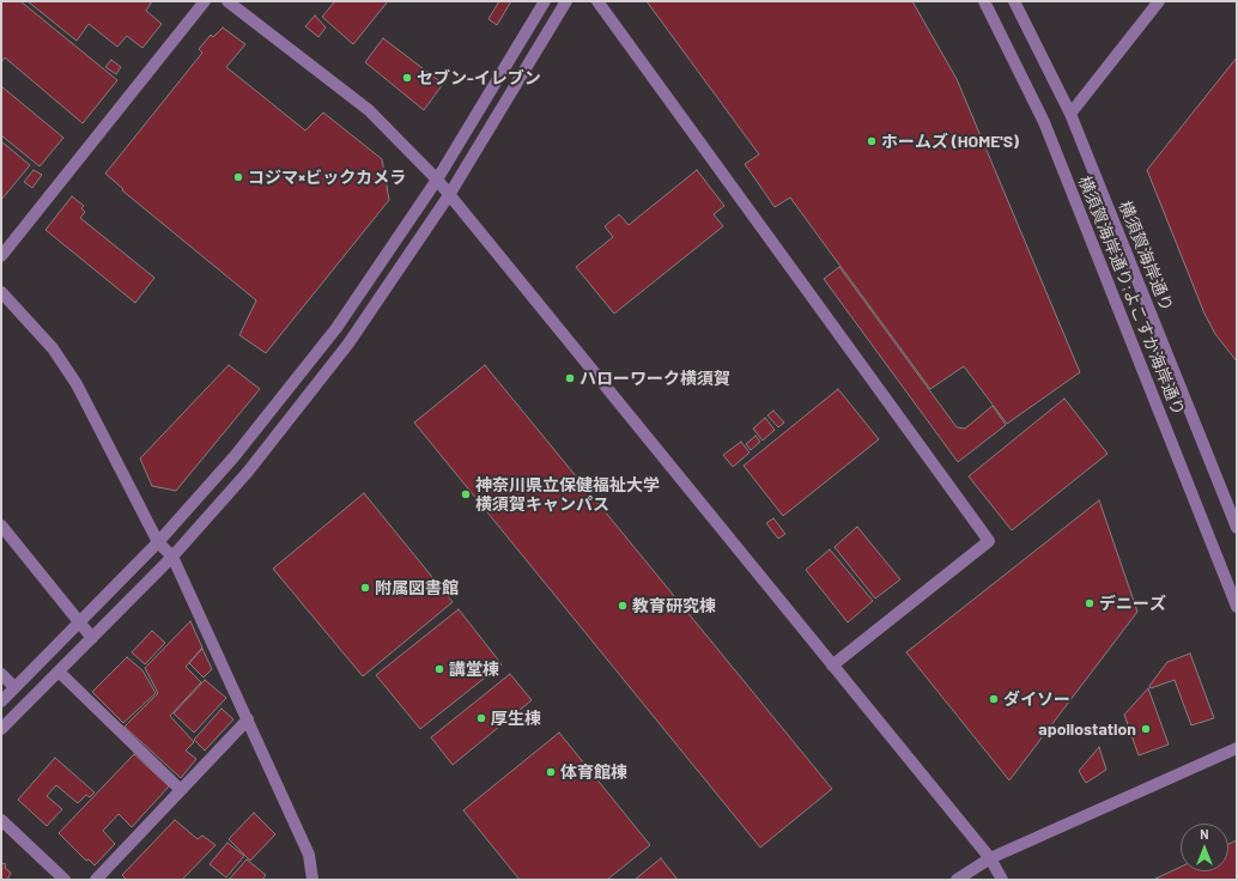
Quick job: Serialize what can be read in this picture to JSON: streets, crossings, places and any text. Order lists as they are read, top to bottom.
{
  "streets": {
    "street": ["横須賀海岸通り", "横須賀海岸通り;よこすか海岸通り"]
  },
  "places": [
    "セブン-イレブン",
    "ホームズ (HOME'S)",
    "コジマ×ビックカメラ",
    "ハローワーク横須賀",
    "神奈川県立保健福祉大学 横須賀キャンパス",
    "附属図書館",
    "デニーズ",
    "教育研究棟",
    "講堂棟",
    "ダイソー",
    "厚生棟",
    "apollostation",
    "体育館棟"
  ],
  "north": "top"
}
